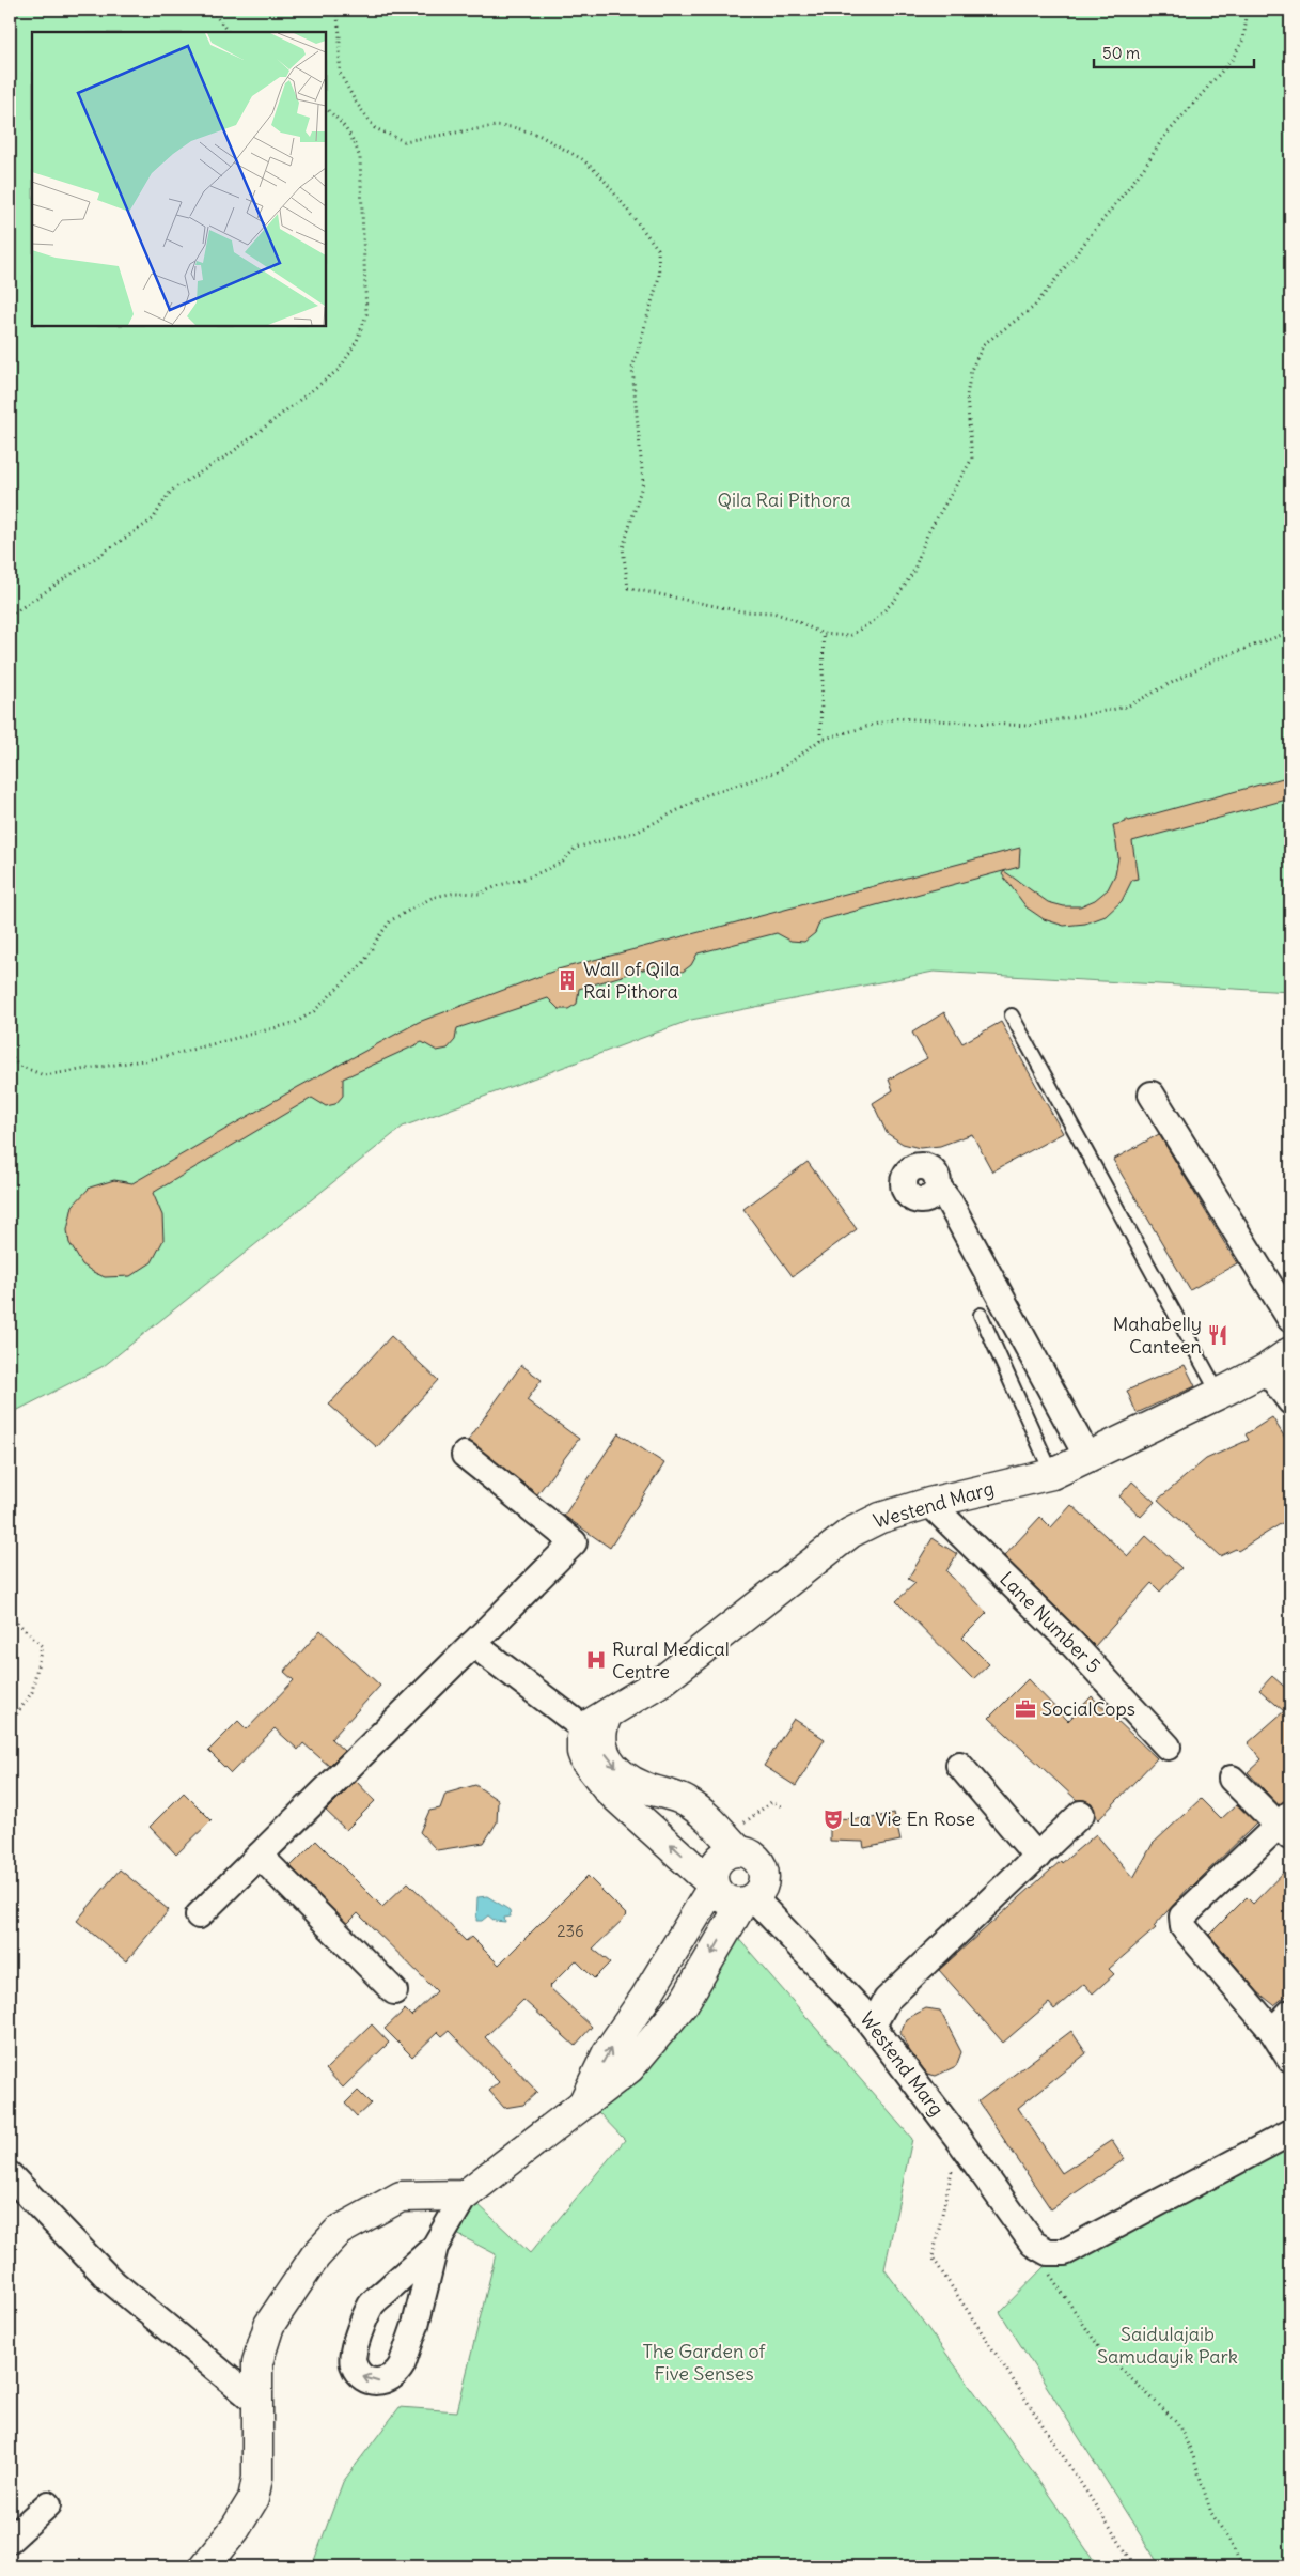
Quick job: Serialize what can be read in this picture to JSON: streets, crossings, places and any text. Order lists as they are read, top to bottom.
{
  "streets": {
    "street": ["Westend Marg", "Lane Number 5"]
  },
  "crossings": [
    ["Westend Marg", "Lane Number 5"]
  ],
  "parks": ["Qila Rai Pithora", "Saidulajaib Samudayik Park", "The Garden of Five Senses"],
  "places": {
    "building": ["Wall of Qila Rai Pithora"],
    "restaurant": ["Mahabelly Canteen"],
    "hospital": ["Rural Medical Centre"],
    "office": ["SocialCops"],
    "theatre": ["La Vie En Rose"]
  },
  "house_numbers": ["236"],
  "scale_bar": "50 m"
}
